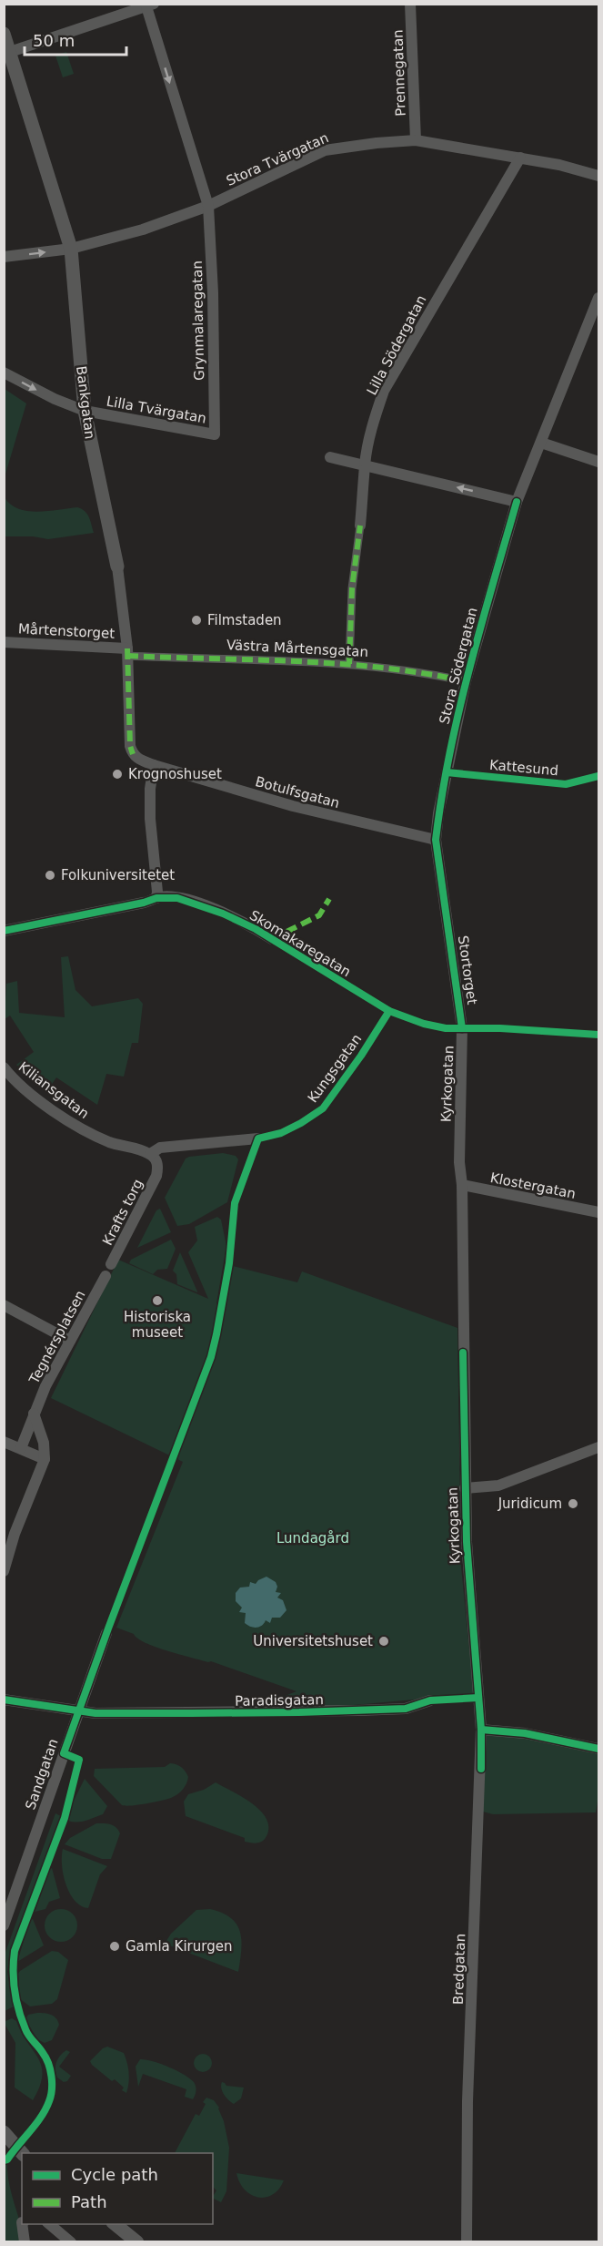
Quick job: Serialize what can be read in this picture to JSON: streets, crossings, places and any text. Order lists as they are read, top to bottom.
{
  "streets": {
    "street": [
      "Prennegatan",
      "Stora Tvärgatan",
      "Grynmalaregatan",
      "Lilla Södergatan",
      "Bankgatan",
      "Lilla Tvärgatan",
      "Mårtenstorget",
      "Västra Mårtensgatan",
      "Stora Södergatan",
      "Botulfsgatan",
      "Skomakaregatan",
      "Stortorget",
      "Kyrkogatan",
      "Kiliansgatan",
      "Klostergatan",
      "Krafts torg",
      "Tegnérsplatsen",
      "Paradisgatan",
      "Sandgatan",
      "Bredgatan"
    ],
    "cycle path": ["Kattesund", "Kungsgatan"]
  },
  "crossings": [
    ["Prennegatan", "Stora Tvärgatan"],
    ["Stora Tvärgatan", "Grynmalaregatan"],
    ["Stora Tvärgatan", "Lilla Södergatan"],
    ["Stora Tvärgatan", "Bankgatan"],
    ["Grynmalaregatan", "Lilla Tvärgatan"],
    ["Lilla Södergatan", "Västra Mårtensgatan"],
    ["Bankgatan", "Lilla Tvärgatan"],
    ["Bankgatan", "Mårtenstorget"],
    ["Bankgatan", "Västra Mårtensgatan"],
    ["Bankgatan", "Botulfsgatan"],
    ["Mårtenstorget", "Västra Mårtensgatan"],
    ["Västra Mårtensgatan", "Stora Södergatan"],
    ["Stora Södergatan", "Botulfsgatan"],
    ["Stora Södergatan", "Stortorget"],
    ["Botulfsgatan", "Stortorget"],
    ["Stortorget", "Kyrkogatan"],
    ["Kyrkogatan", "Klostergatan"],
    ["Kyrkogatan", "Bredgatan"],
    ["Kiliansgatan", "Krafts torg"],
    ["Paradisgatan", "Sandgatan"]
  ],
  "one_way": ["Grynmalaregatan", "Lilla Tvärgatan"],
  "parks": ["Lundagård"],
  "places": [
    "Filmstaden",
    "Krognoshuset",
    "Folkuniversitetet",
    "Historiska museet",
    "Juridicum",
    "Universitetshuset",
    "Gamla Kirurgen"
  ],
  "legend": ["Cycle path", "Path"],
  "scale_bar": "50 m"
}
